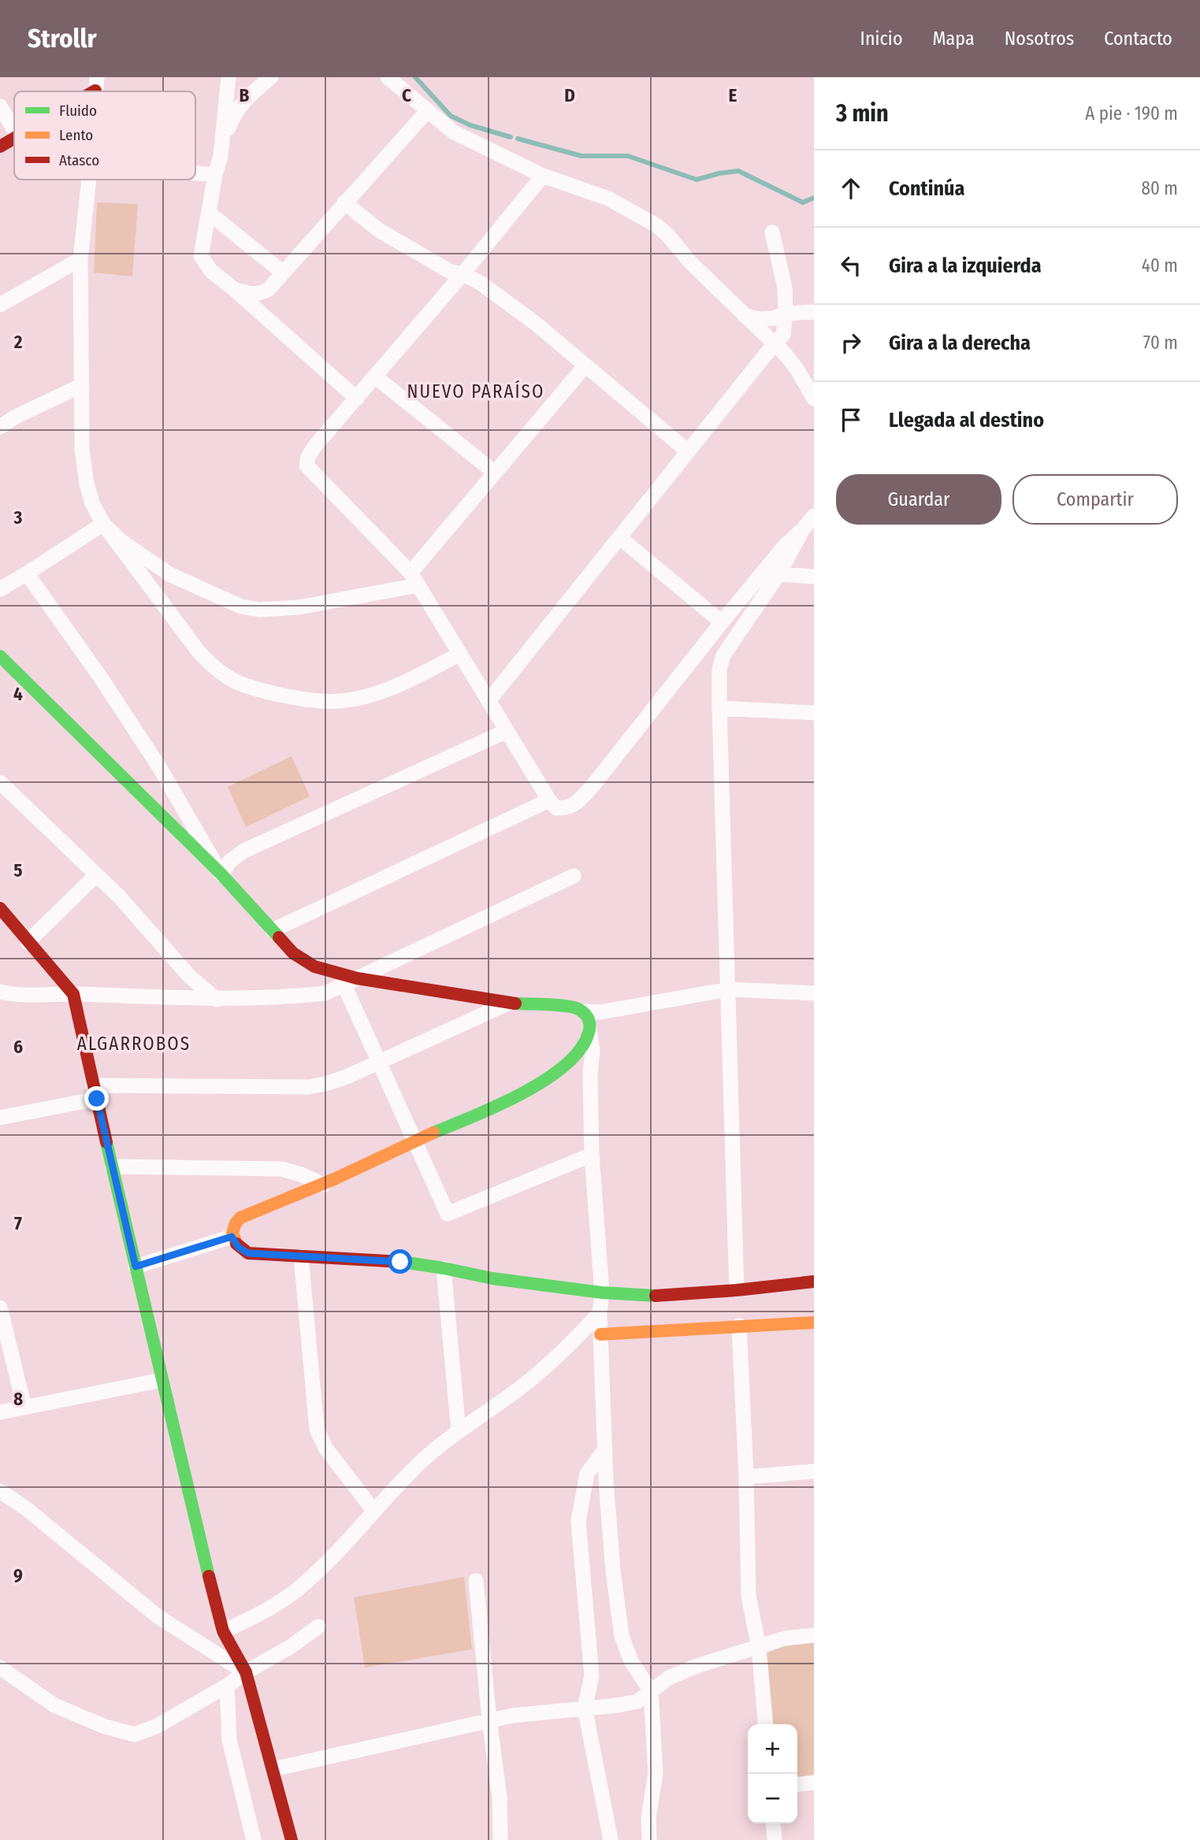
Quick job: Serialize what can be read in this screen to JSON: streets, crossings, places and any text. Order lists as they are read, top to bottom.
{
  "districts": ["NUEVO PARAÍSO", "ALGARROBOS"],
  "legend": ["Fluido", "Lento", "Atasco"],
  "page": {
    "header": "Strollr",
    "nav": [
      "Inicio",
      "Mapa",
      "Nosotros",
      "Contacto"
    ],
    "heading": ["3 min", "A pie · 190 m"],
    "list": [
      ["Continúa", "80 m"],
      ["Gira a la izquierda", "40 m"],
      ["Gira a la derecha", "70 m"],
      "Llegada al destino"
    ],
    "buttons": ["Guardar", "Compartir"],
    "map_buttons": ["+", "−"]
  },
  "grid": {
    "columns": [
      "B",
      "C",
      "D",
      "E"
    ],
    "rows": [
      "2",
      "3",
      "4",
      "5",
      "6",
      "7",
      "8",
      "9"
    ]
  }
}
